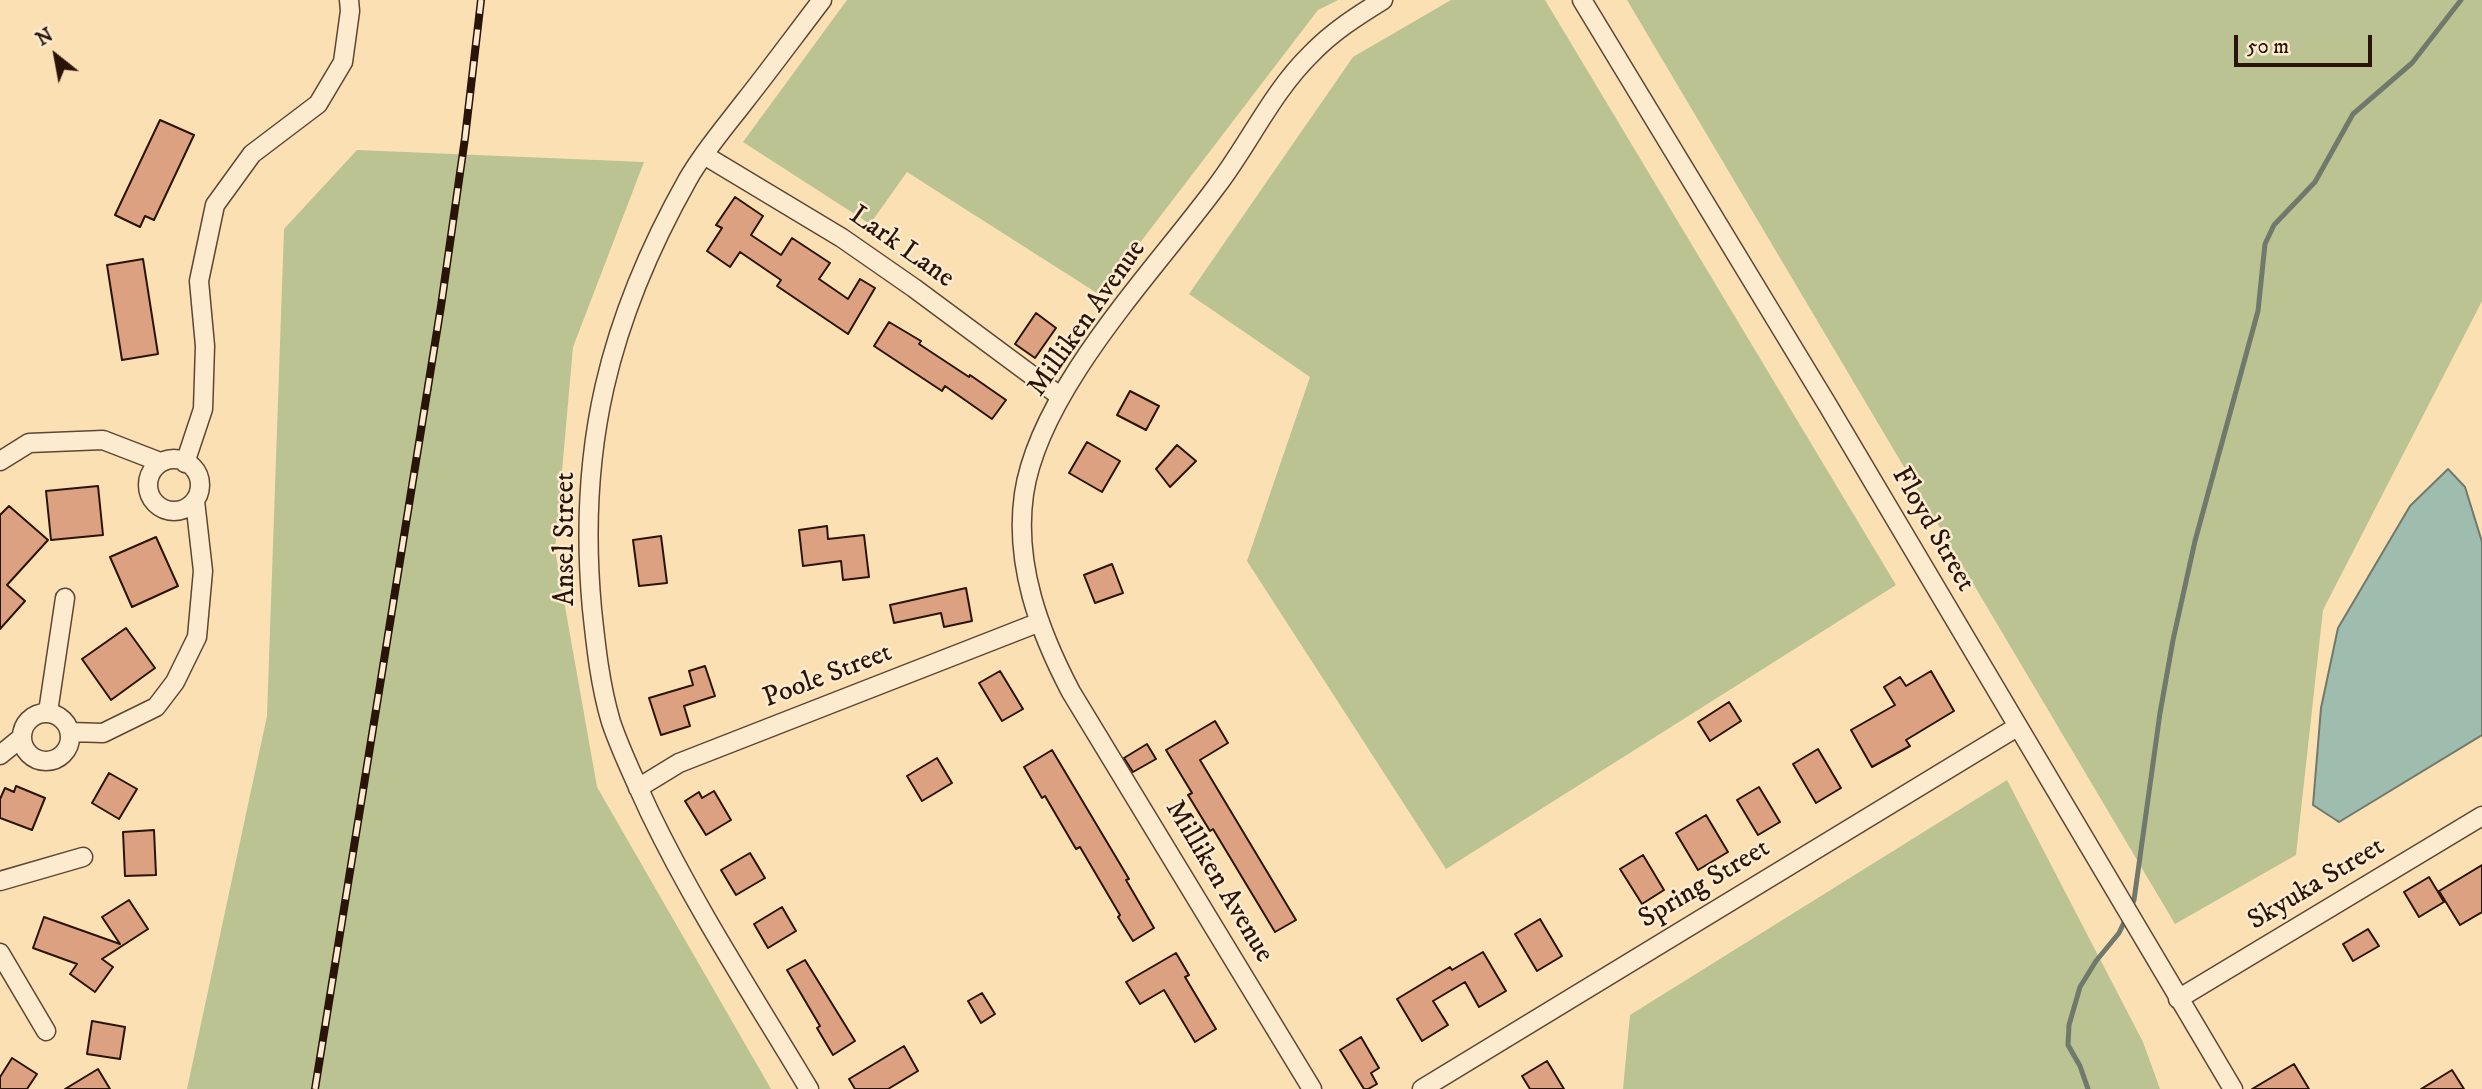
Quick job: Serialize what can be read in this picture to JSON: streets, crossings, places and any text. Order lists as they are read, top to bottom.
{
  "streets": {
    "street": [
      "Lark Lane",
      "Milliken Avenue",
      "Floyd Street",
      "Ansel Street",
      "Poole Street",
      "Spring Street",
      "Skyuka Street"
    ]
  },
  "crossings": [
    ["Lark Lane", "Milliken Avenue"],
    ["Lark Lane", "Ansel Street"],
    ["Milliken Avenue", "Poole Street"],
    ["Floyd Street", "Spring Street"],
    ["Floyd Street", "Skyuka Street"],
    ["Ansel Street", "Poole Street"]
  ],
  "scale_bar": "50 m",
  "north": "top left"
}
